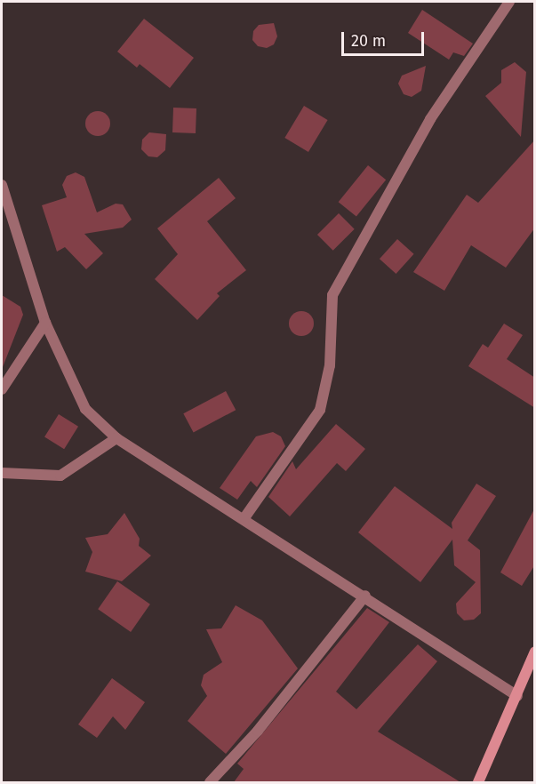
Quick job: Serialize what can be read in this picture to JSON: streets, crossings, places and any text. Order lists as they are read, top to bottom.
{
  "scale_bar": "20 m"
}
